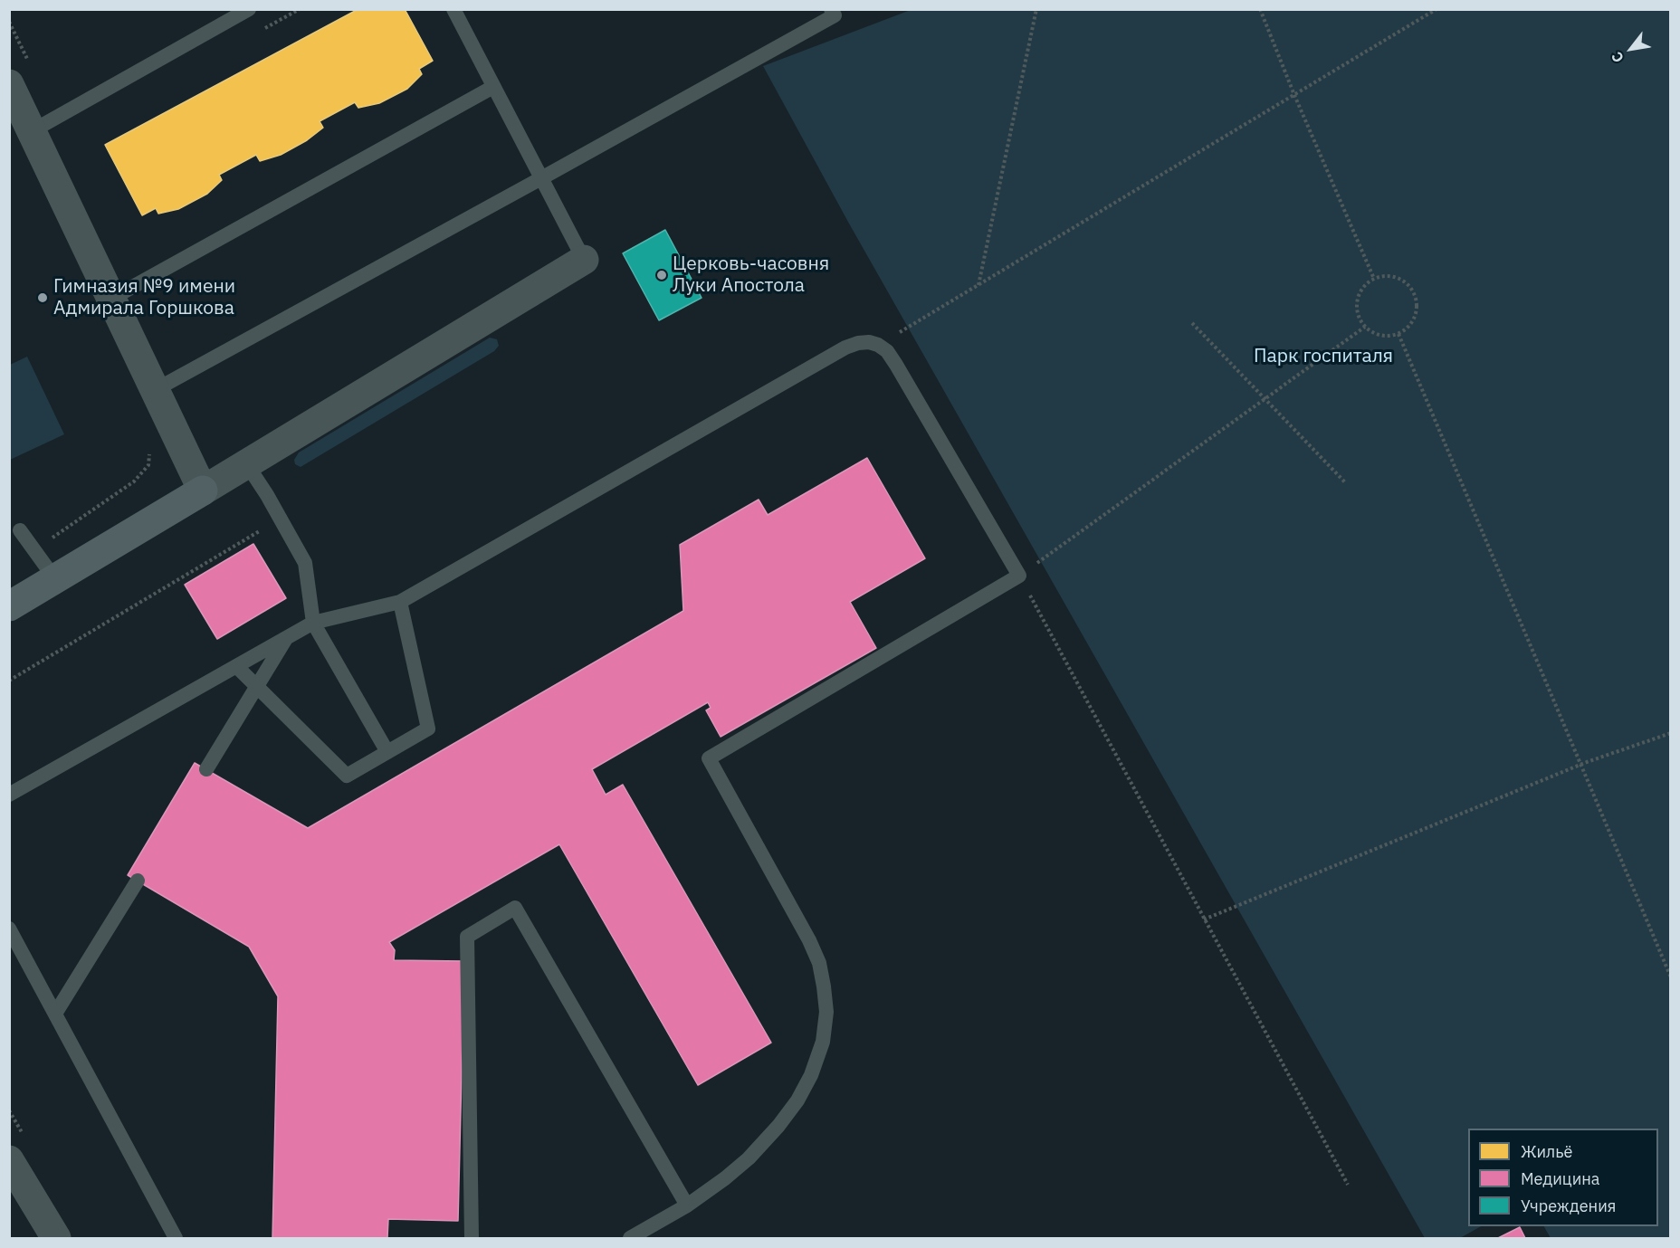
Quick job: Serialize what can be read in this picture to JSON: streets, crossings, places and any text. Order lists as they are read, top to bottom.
{
  "parks": ["Парк госпиталя"],
  "places": ["Церковь-часовня Луки Апостола", "Гимназия №9 имени Адмирала Горшкова"],
  "legend": ["Жильё", "Медицина", "Учреждения"],
  "north": "bottom left"
}
